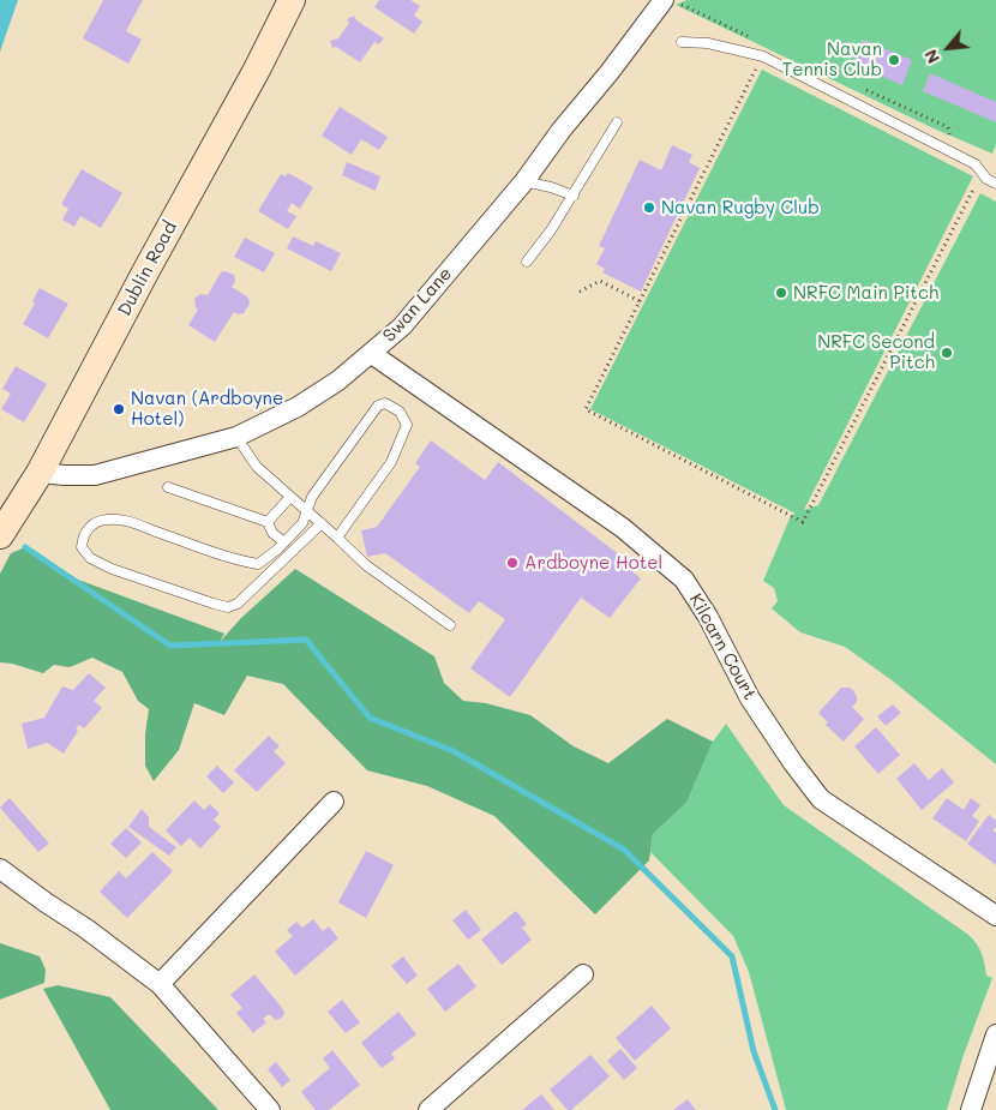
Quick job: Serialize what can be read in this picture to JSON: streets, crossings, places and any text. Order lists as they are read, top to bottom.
{
  "streets": {
    "main road": ["Dublin Road"],
    "street": ["Swan Lane", "Kilcarn Court"]
  },
  "crossings": [
    ["Dublin Road", "Swan Lane"],
    ["Swan Lane", "Kilcarn Court"]
  ],
  "places": [
    "Navan Tennis Club",
    "Navan Rugby Club",
    "NRFC Main Pitch",
    "NRFC Second Pitch",
    "Navan (Ardboyne Hotel)",
    "Ardboyne Hotel"
  ],
  "north": "bottom left"
}
